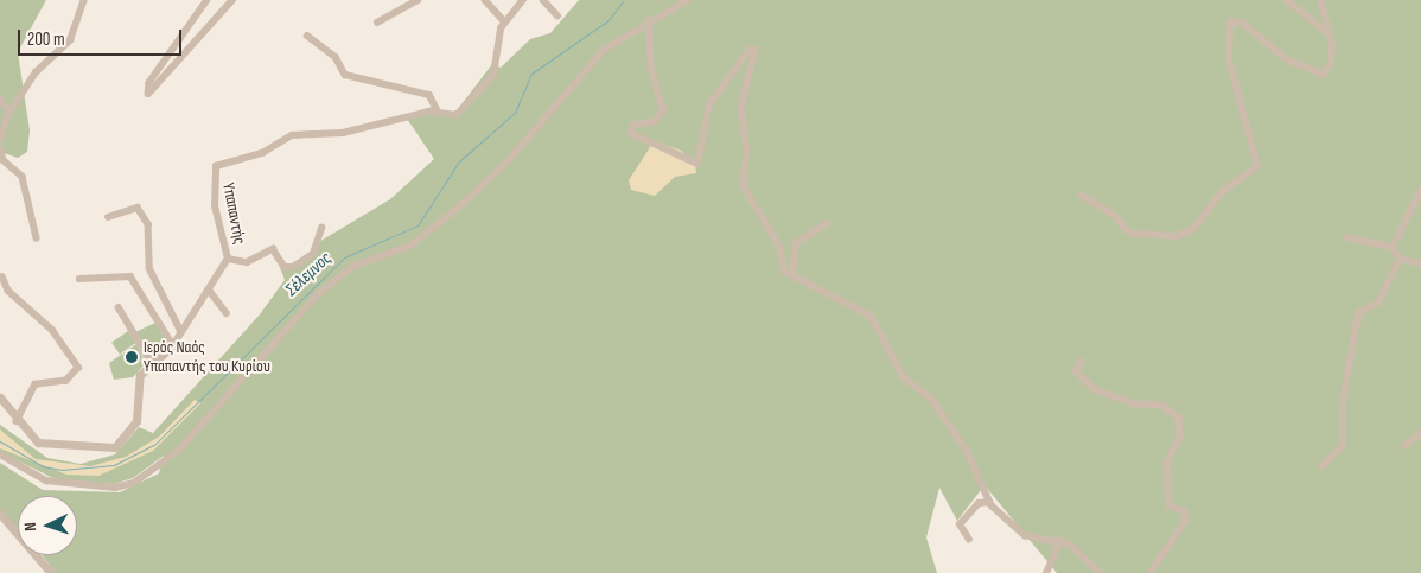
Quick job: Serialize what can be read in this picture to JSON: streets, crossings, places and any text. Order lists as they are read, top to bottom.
{
  "streets": {
    "street": ["Υπαπαντής"]
  },
  "water": ["Σέλεμνος"],
  "places": ["Ιερός Ναός Υπαπαντής του Κυρίου"],
  "scale_bar": "200 m",
  "north": "left"
}
